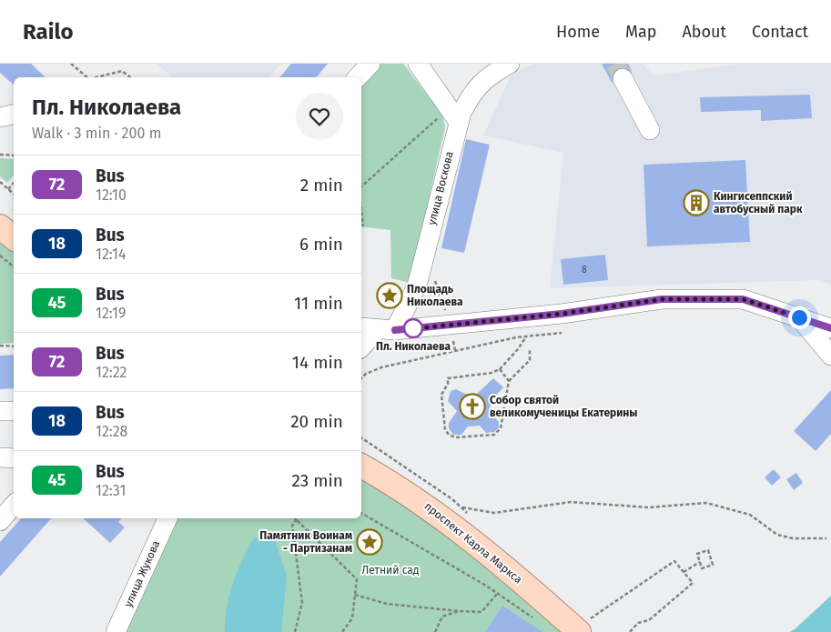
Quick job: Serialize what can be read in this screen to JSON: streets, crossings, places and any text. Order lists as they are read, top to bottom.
{
  "streets": {
    "main road": ["проспект Карла Маркса"],
    "street": ["улица Воскова", "улица Жукова"]
  },
  "parks": ["Летний сад"],
  "places": {
    "building": ["Кингисеппский автобусный парк"],
    "place": ["Площадь Николаева", "Памятник Воинам - Партизанам"],
    "other": ["Пл. Николаева"],
    "church": ["Собор святой великомученицы Екатерины"]
  },
  "lines": ["bus line 72"],
  "house_numbers": ["8"],
  "page": {
    "header": "Railo",
    "nav": [
      "Home",
      "Map",
      "About",
      "Contact"
    ],
    "heading": ["Пл. Николаева", "Walk · 3 min · 200 m"],
    "list": [
      {
        "mark": "72",
        "name": "Bus",
        "note": "12:10",
        "value": "2 min"
      },
      {
        "mark": "18",
        "name": "Bus",
        "note": "12:14",
        "value": "6 min"
      },
      {
        "mark": "45",
        "name": "Bus",
        "note": "12:19",
        "value": "11 min"
      },
      {
        "mark": "72",
        "name": "Bus",
        "note": "12:22",
        "value": "14 min"
      },
      {
        "mark": "18",
        "name": "Bus",
        "note": "12:28",
        "value": "20 min"
      },
      {
        "mark": "45",
        "name": "Bus",
        "note": "12:31",
        "value": "23 min"
      }
    ]
  }
}
